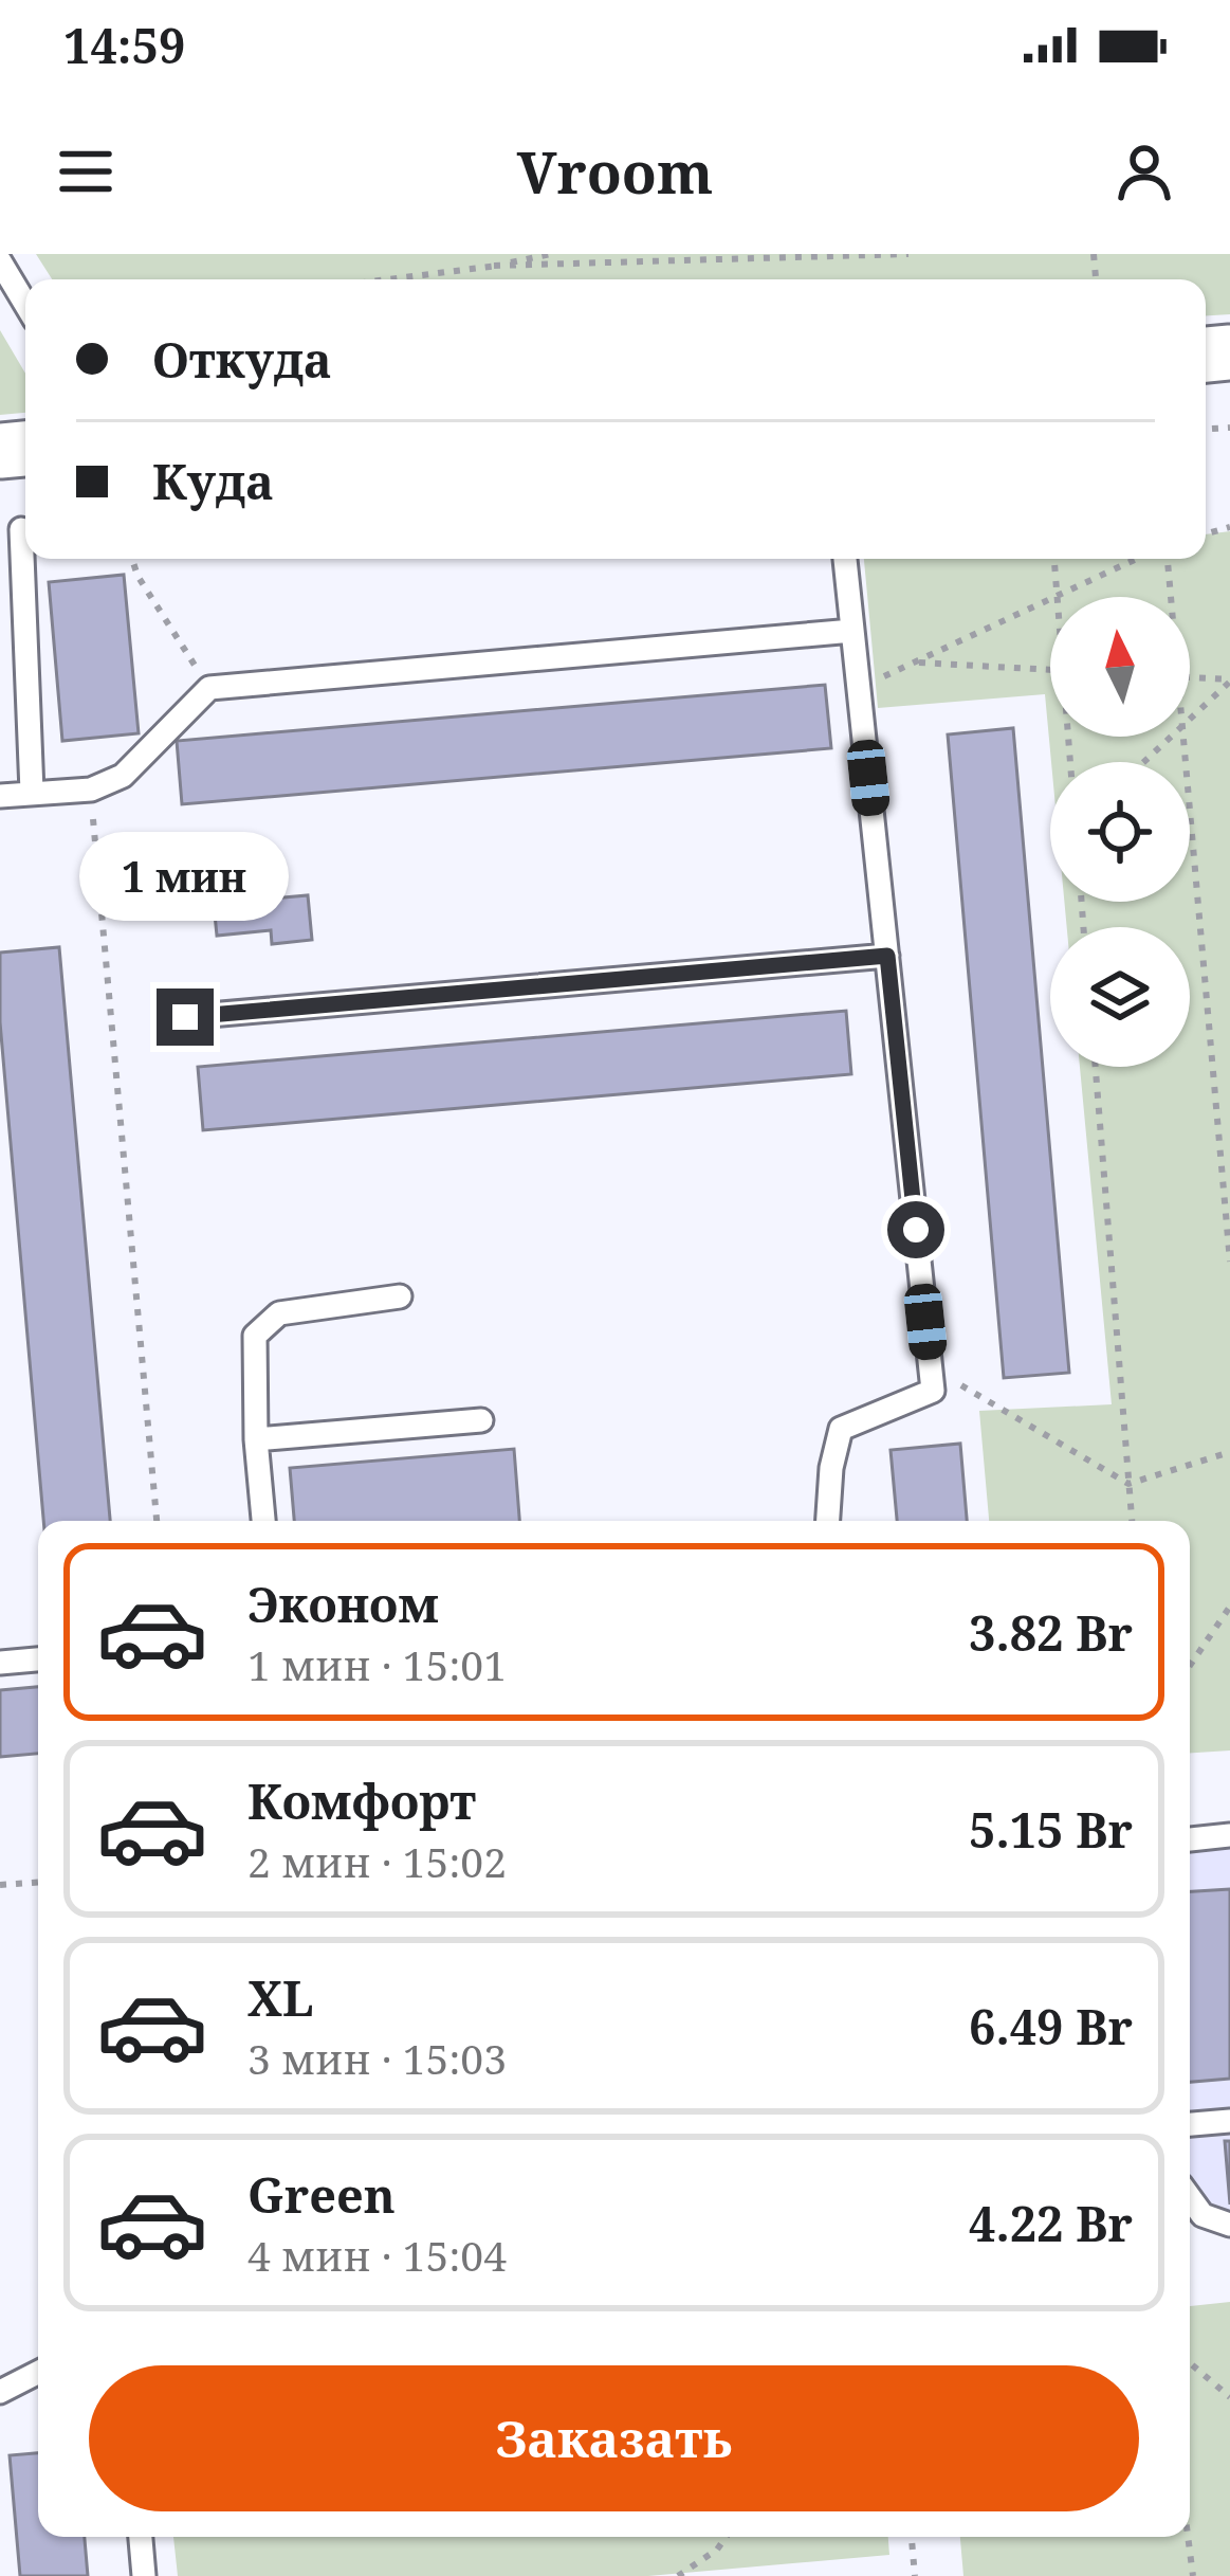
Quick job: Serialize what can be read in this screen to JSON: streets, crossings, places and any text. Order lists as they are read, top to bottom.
{
  "north": "top",
  "page": {
    "status": "14:59",
    "header": "Vroom",
    "banner": ["Откуда", "Куда"],
    "bubble": "1 мин",
    "list": [
      {
        "name": "Эконом",
        "note": "1 мин · 15:01",
        "value": "3.82 Br"
      },
      {
        "name": "Комфорт",
        "note": "2 мин · 15:02",
        "value": "5.15 Br"
      },
      {
        "name": "XL",
        "note": "3 мин · 15:03",
        "value": "6.49 Br"
      },
      {
        "name": "Green",
        "note": "4 мин · 15:04",
        "value": "4.22 Br"
      }
    ],
    "buttons": "Заказать"
  }
}
